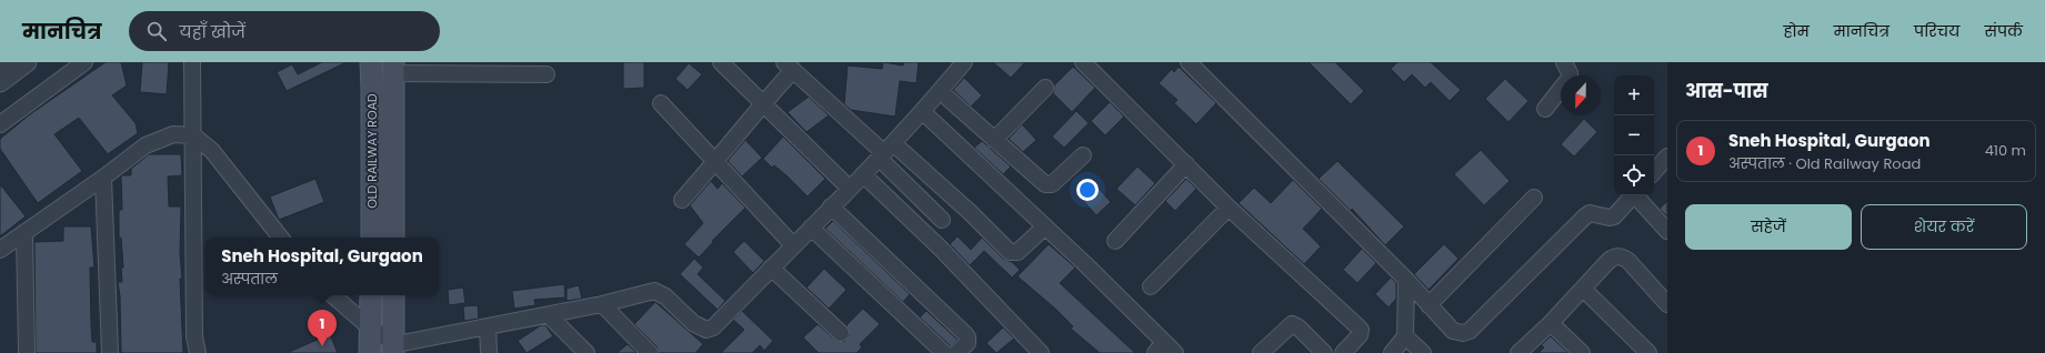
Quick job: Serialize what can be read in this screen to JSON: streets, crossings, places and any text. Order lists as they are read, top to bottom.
{
  "streets": {
    "main road": ["OLD RAILWAY ROAD"]
  },
  "north": "bottom",
  "page": {
    "header": "मानचित्र",
    "search": "यहाँ खोजें",
    "nav": [
      "होम",
      "मानचित्र",
      "परिचय",
      "संपर्क"
    ],
    "heading": "आस-पास",
    "map_buttons": ["+", "−"],
    "list": [
      {
        "mark": "1",
        "name": "Sneh Hospital, Gurgaon",
        "note": "अस्पताल · Old Railway Road",
        "value": "410 m"
      }
    ],
    "buttons": ["सहेजें", "शेयर करें"],
    "popup": ["Sneh Hospital, Gurgaon", "अस्पताल"],
    "pins": "1"
  }
}
